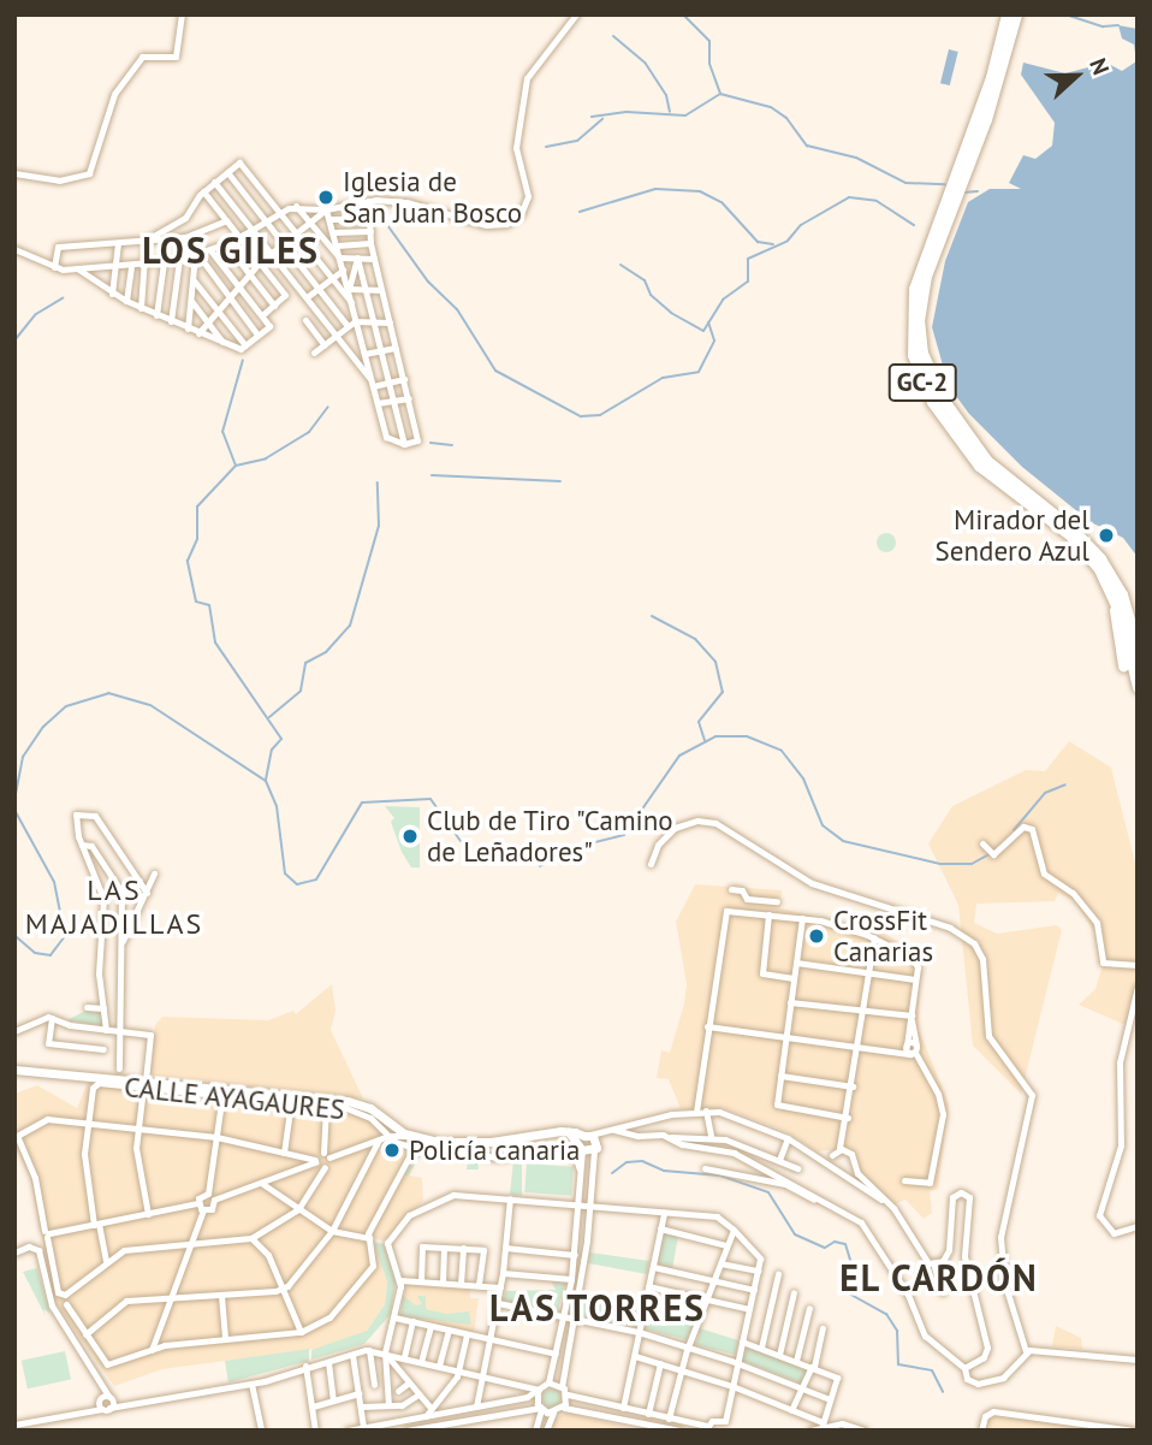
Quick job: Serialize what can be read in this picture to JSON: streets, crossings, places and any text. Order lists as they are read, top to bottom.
{
  "streets": {
    "highway": ["GC-2"],
    "street": ["CALLE AYAGAURES"]
  },
  "districts": [
    "LOS GILES",
    "LAS MAJADILLAS",
    "EL CARDÓN",
    "LAS TORRES"
  ],
  "places": [
    "Iglesia de San Juan Bosco",
    "Mirador del Sendero Azul",
    "Club de Tiro \"Camino de Leñadores\"",
    "CrossFit Canarias",
    "Policía canaria"
  ],
  "north": "right"
}
